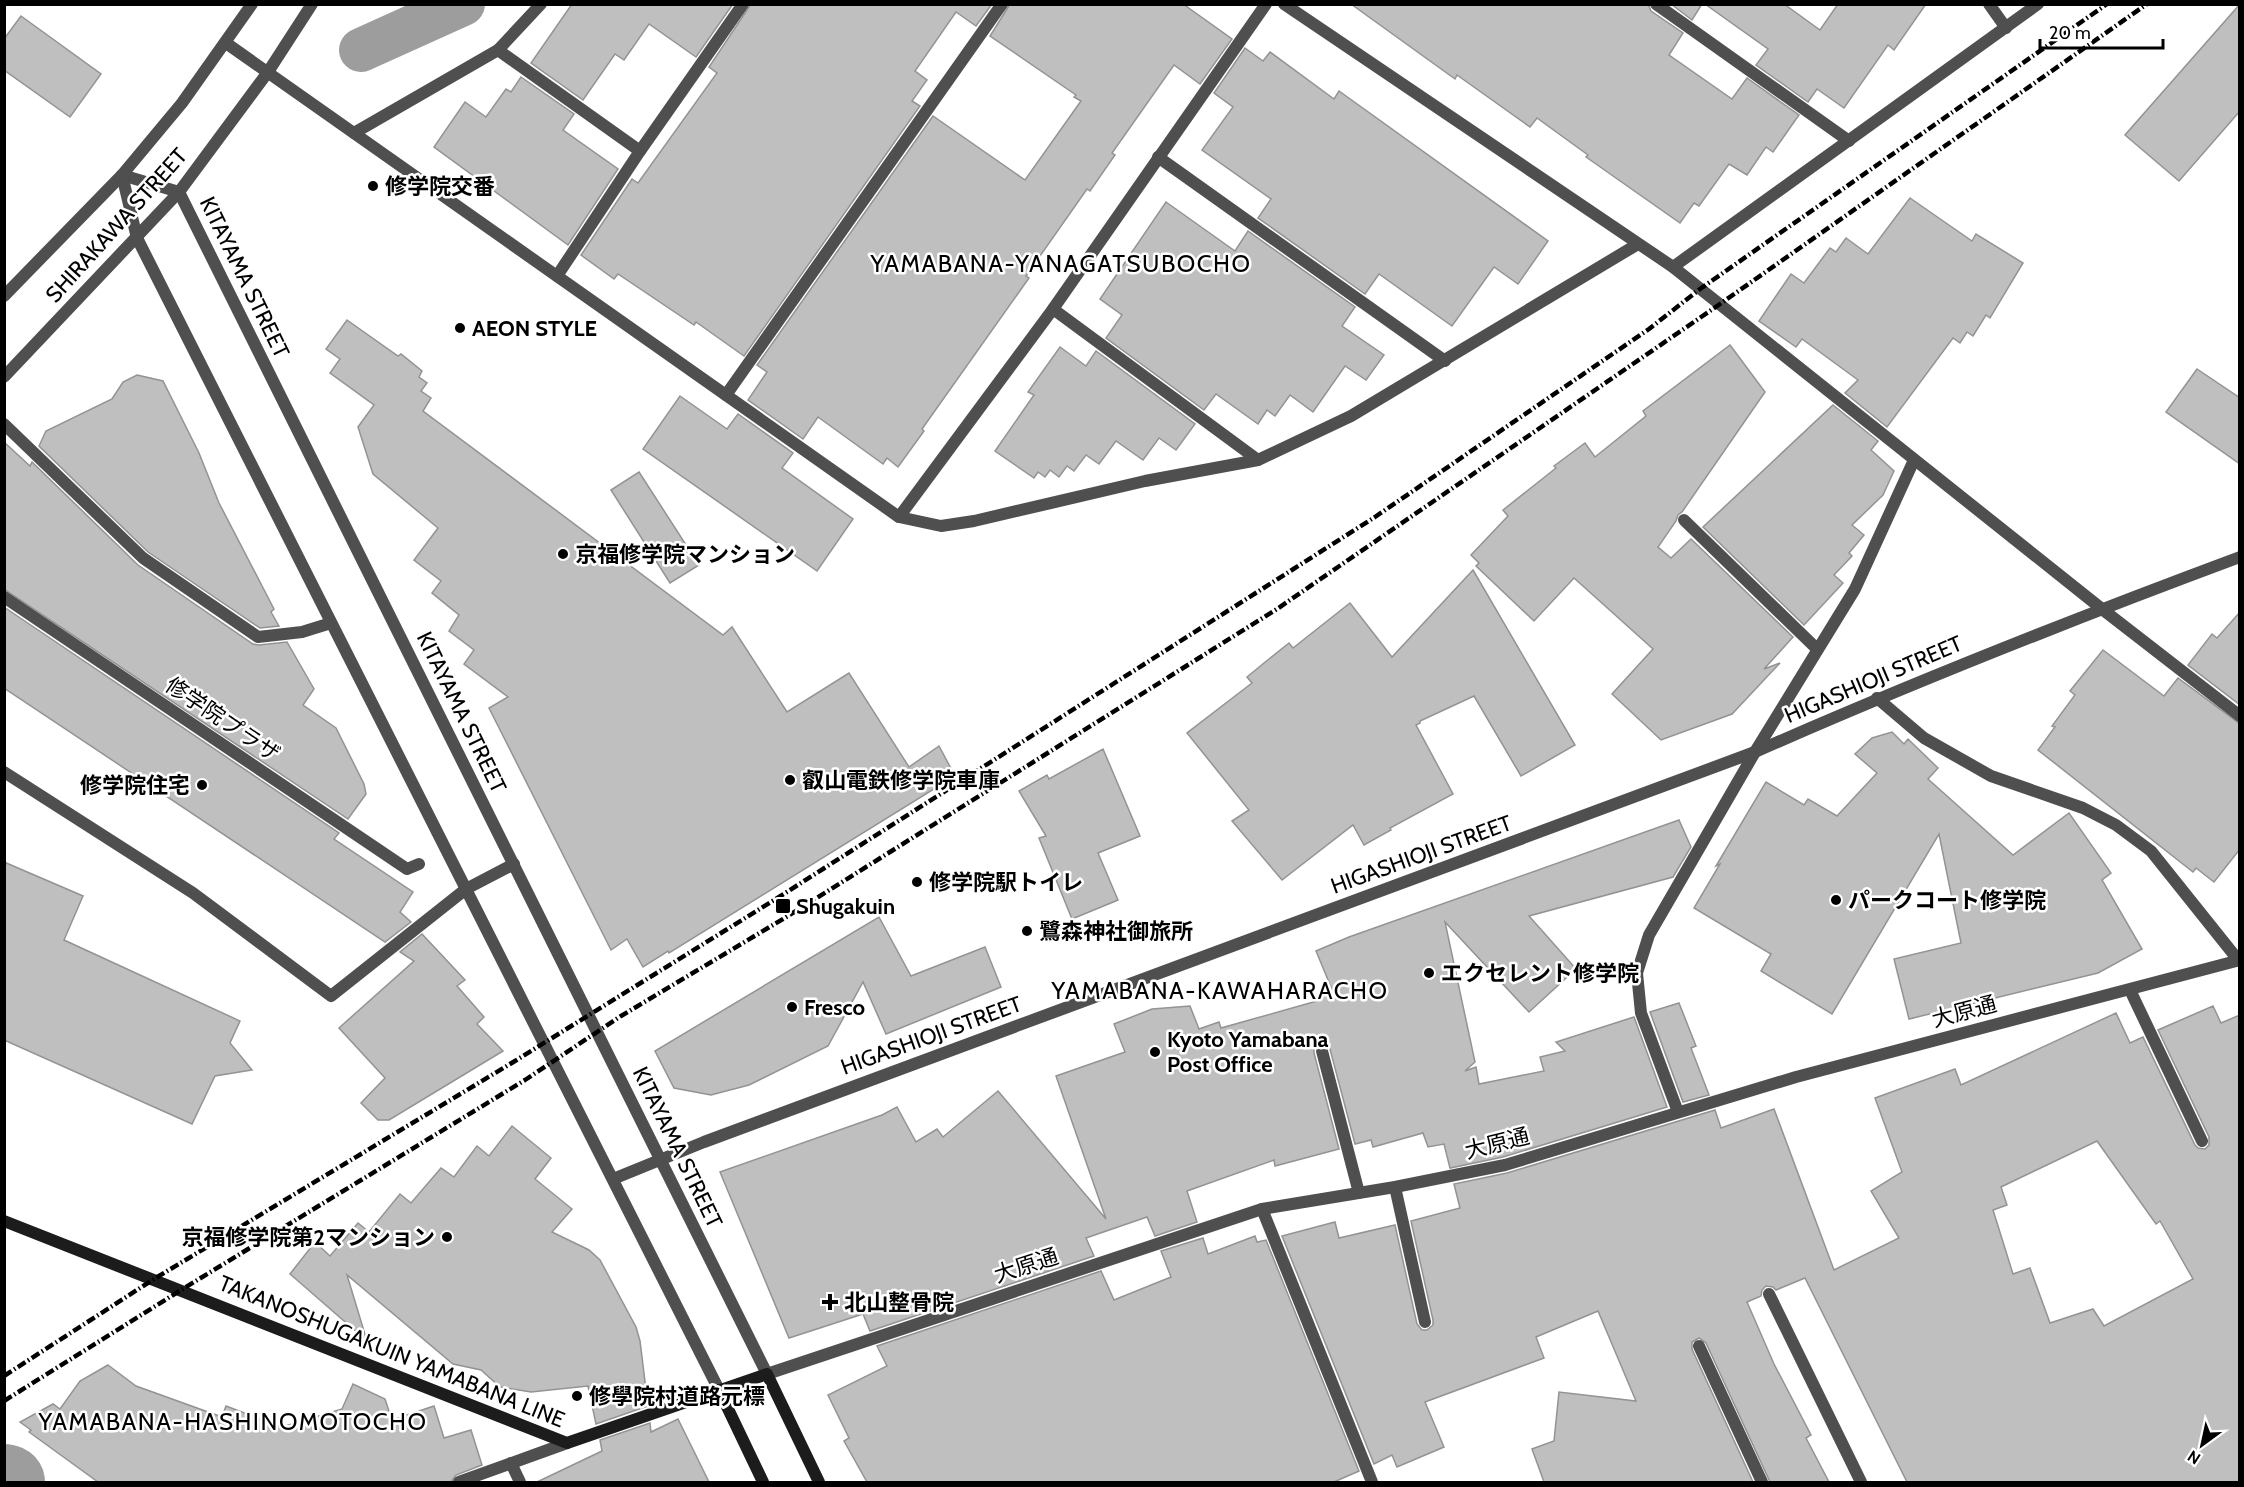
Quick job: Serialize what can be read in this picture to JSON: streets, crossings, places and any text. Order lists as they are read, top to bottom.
{
  "streets": {
    "main road": ["KITAYAMA STREET", "TAKANOSHUGAKUIN YAMABANA LINE"],
    "street": [
      "SHIRAKAWA STREET",
      "HIGASHIOJI STREET",
      "修学院プラザ",
      "大原通"
    ]
  },
  "crossings": [
    ["SHIRAKAWA STREET", "KITAYAMA STREET"],
    ["KITAYAMA STREET", "HIGASHIOJI STREET"],
    ["KITAYAMA STREET", "大原通"],
    ["KITAYAMA STREET", "TAKANOSHUGAKUIN YAMABANA LINE"],
    ["大原通", "TAKANOSHUGAKUIN YAMABANA LINE"]
  ],
  "districts": ["YAMABANA-YANAGATSUBOCHO", "YAMABANA-KAWAHARACHO", "YAMABANA-HASHINOMOTOCHO"],
  "places": {
    "other": [
      "修学院交番",
      "AEON STYLE",
      "京福修学院マンション",
      "叡山電鉄修学院車庫",
      "修学院住宅",
      "修学院駅トイレ",
      "パークコート修学院",
      "鷺森神社御旅所",
      "エクセレント修学院",
      "Fresco",
      "Kyoto Yamabana Post Office",
      "京福修学院第2マンション",
      "修學院村道路元標"
    ],
    "transit": ["Shugakuin"],
    "health": ["北山整骨院"]
  },
  "scale_bar": "20 m",
  "north": "bottom left"
}
